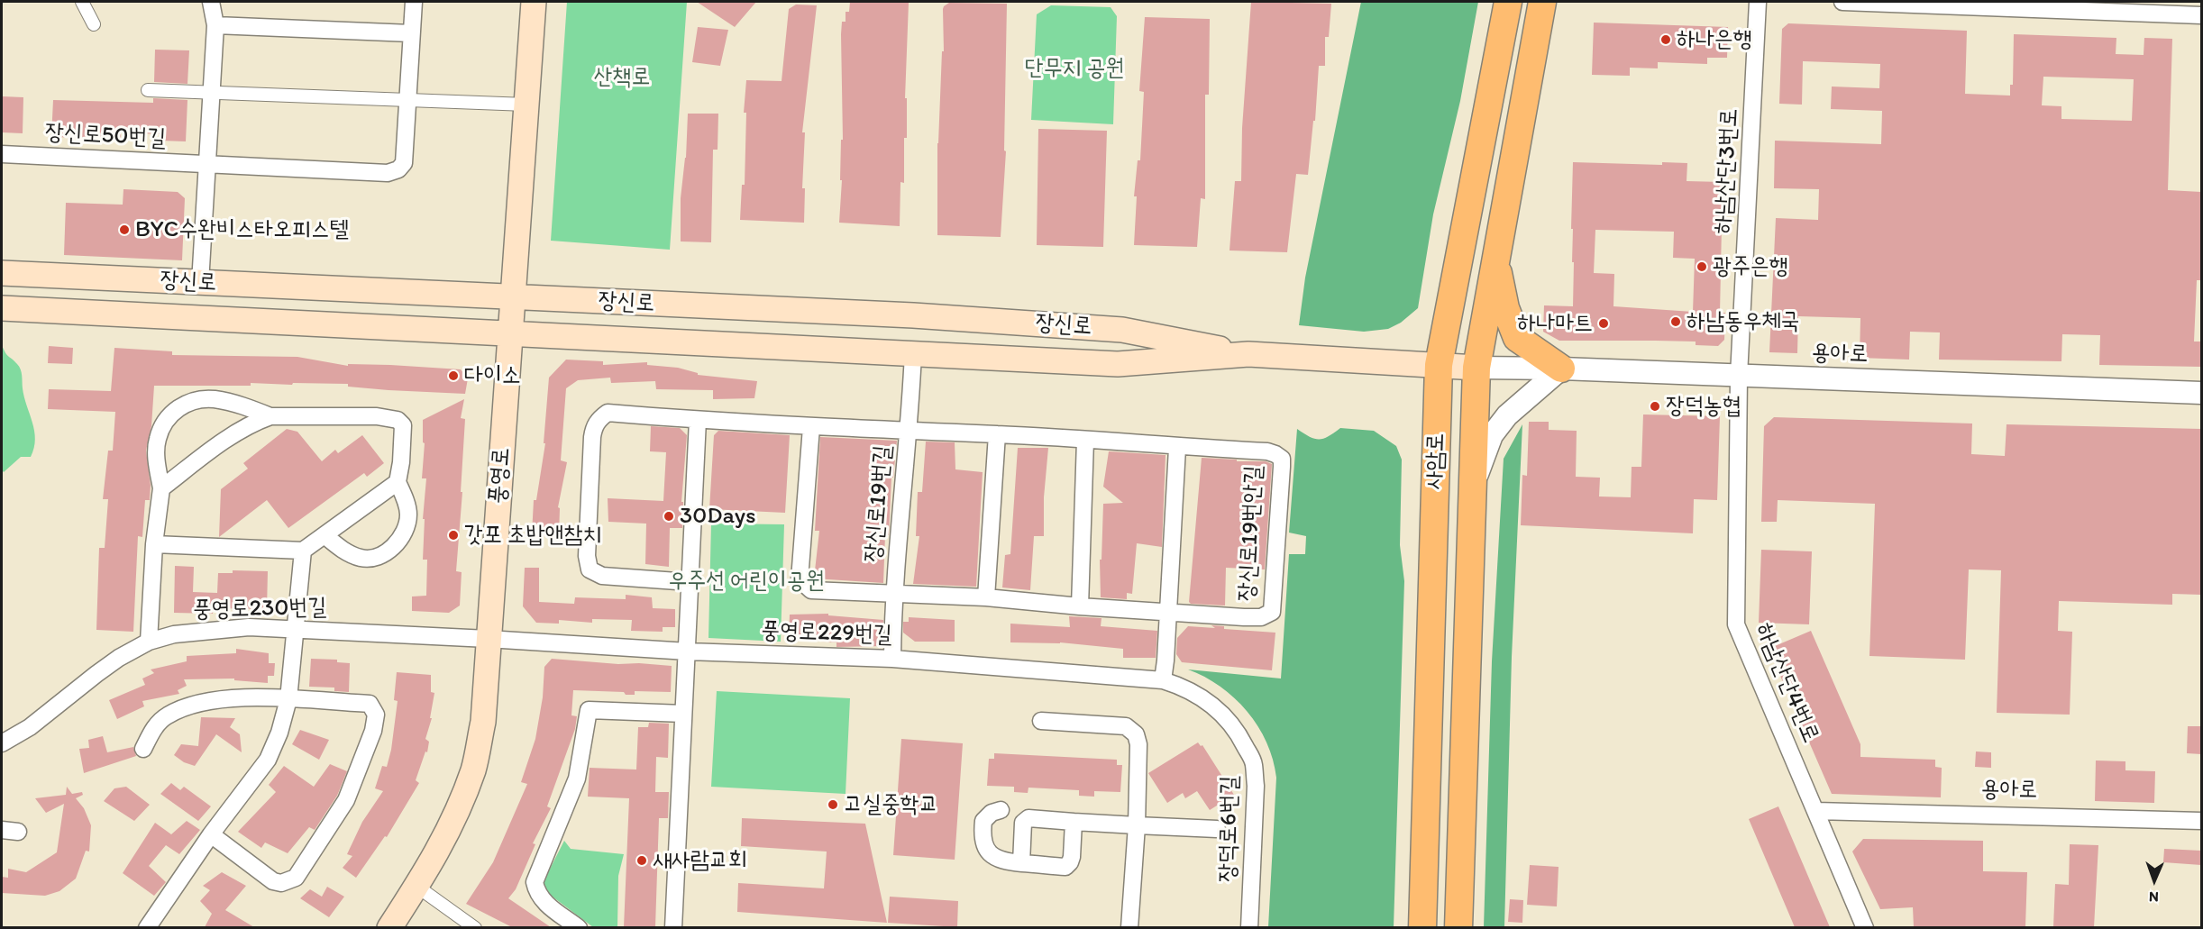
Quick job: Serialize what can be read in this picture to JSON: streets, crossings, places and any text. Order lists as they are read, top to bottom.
{
  "streets": {
    "main road": ["장신로", "사암로", "풍영로"],
    "street": [
      "장신로50번길",
      "하남산단3번로",
      "용아로",
      "장신로19번길",
      "장신로19번안길",
      "풍영로230번길",
      "풍영로229번길",
      "하남산단4번로",
      "장덕로6번길"
    ]
  },
  "crossings": [
    ["하남산단3번로", "용아로"],
    ["하남산단3번로", "하남산단4번로"],
    ["장신로", "용아로"],
    ["장신로", "사암로"],
    ["장신로", "풍영로"],
    ["장신로", "장신로19번길"],
    ["용아로", "사암로"],
    ["용아로", "하남산단4번로"],
    ["풍영로", "풍영로230번길"],
    ["풍영로", "풍영로229번길"],
    ["장신로19번길", "장신로19번안길"],
    ["장신로19번길", "풍영로229번길"],
    ["풍영로230번길", "풍영로229번길"],
    ["풍영로229번길", "장덕로6번길"]
  ],
  "parks": ["단무지 공원", "산책로", "우주선 어린이공원"],
  "places": [
    "하나은행",
    "BYC수완비스타오피스텔",
    "광주은행",
    "하남동우체국",
    "하나마트",
    "다이소",
    "장덕농협",
    "30Days",
    "갓포 초밥앤참치",
    "고실중학교",
    "새사람교회"
  ],
  "north": "bottom"
}
